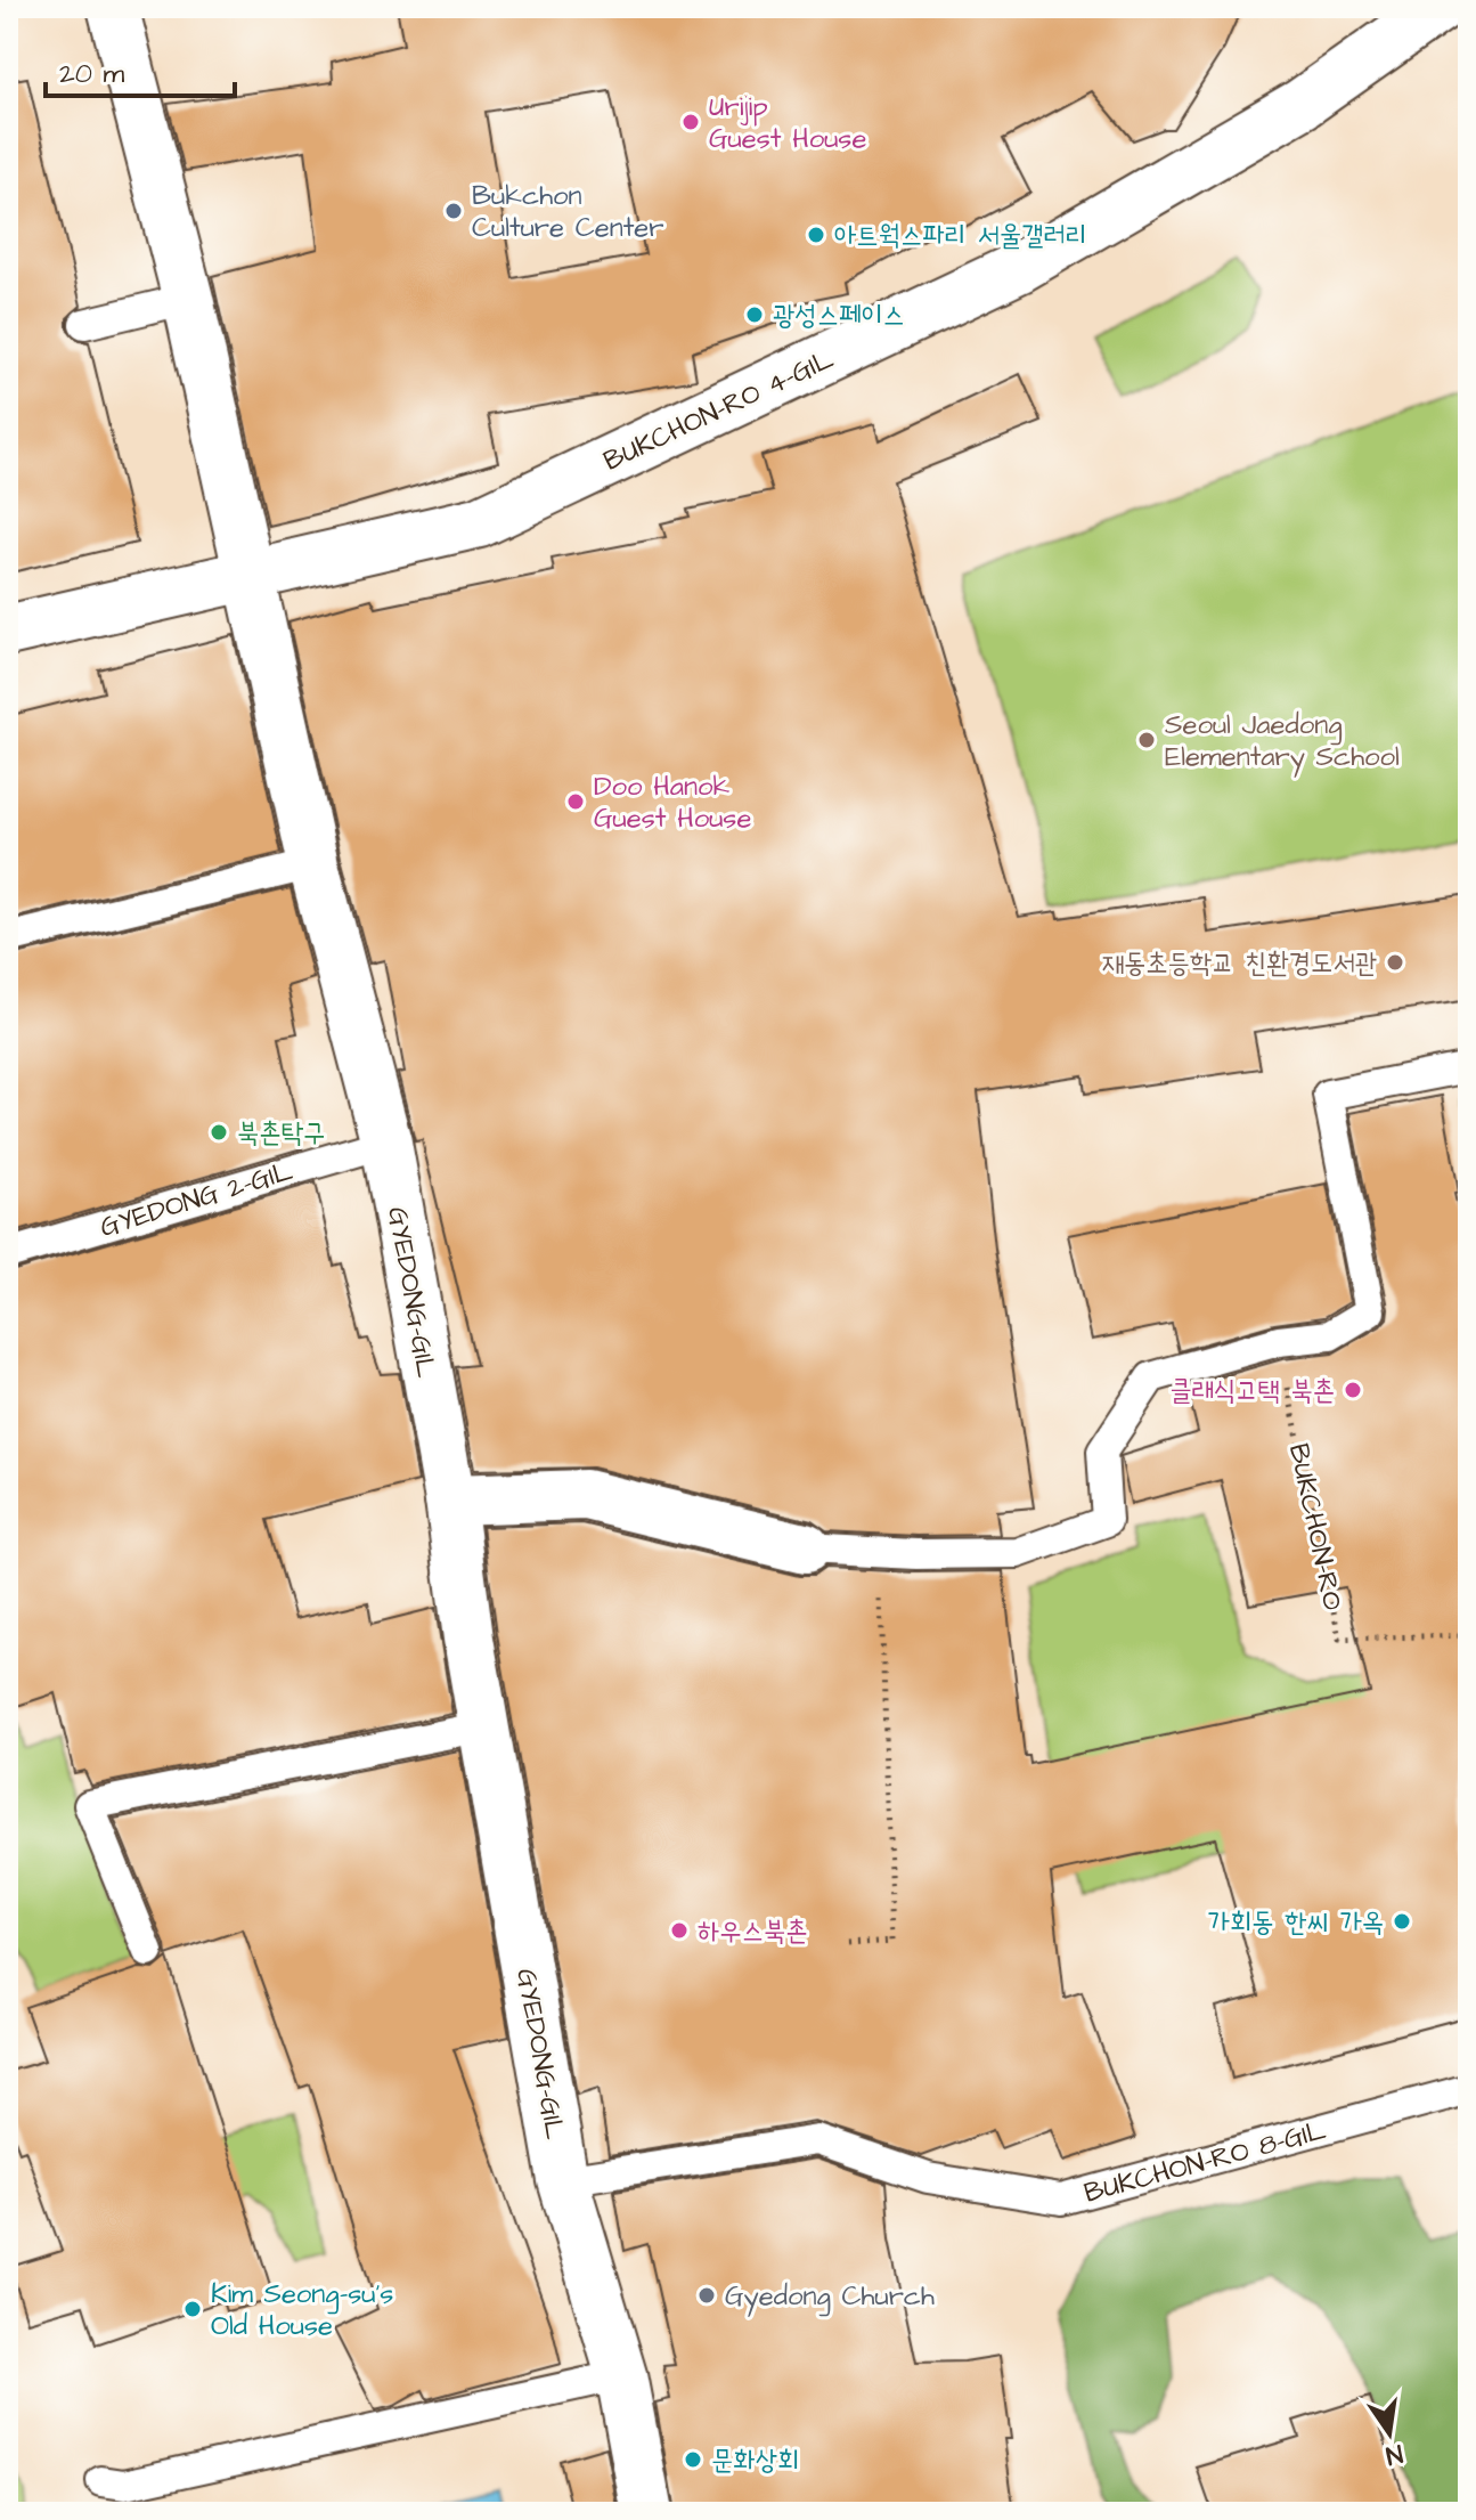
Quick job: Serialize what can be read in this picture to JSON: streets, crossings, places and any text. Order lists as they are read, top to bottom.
{
  "streets": {
    "street": ["BUKCHON-RO 4-GIL", "GYEDONG-GIL"],
    "lane": ["GYEDONG 2-GIL", "BUKCHON-RO 8-GIL"],
    "path": ["BUKCHON-RO"]
  },
  "crossings": [
    ["BUKCHON-RO 4-GIL", "GYEDONG-GIL"],
    ["GYEDONG 2-GIL", "GYEDONG-GIL"],
    ["GYEDONG-GIL", "BUKCHON-RO 8-GIL"]
  ],
  "places": [
    "Urijip Guest House",
    "Bukchon Culture Center",
    "아트웍스파리 서울갤러리",
    "광성스페이스",
    "Seoul Jaedong Elementary School",
    "Doo Hanok Guest House",
    "재동초등학교 친환경도서관",
    "북촌탁구",
    "클래식고택 북촌",
    "가회동 한씨 가옥",
    "하우스북촌",
    "Gyedong Church",
    "Kim Seong-su's Old House",
    "문화상회"
  ],
  "scale_bar": "20 m",
  "north": "bottom"
}
